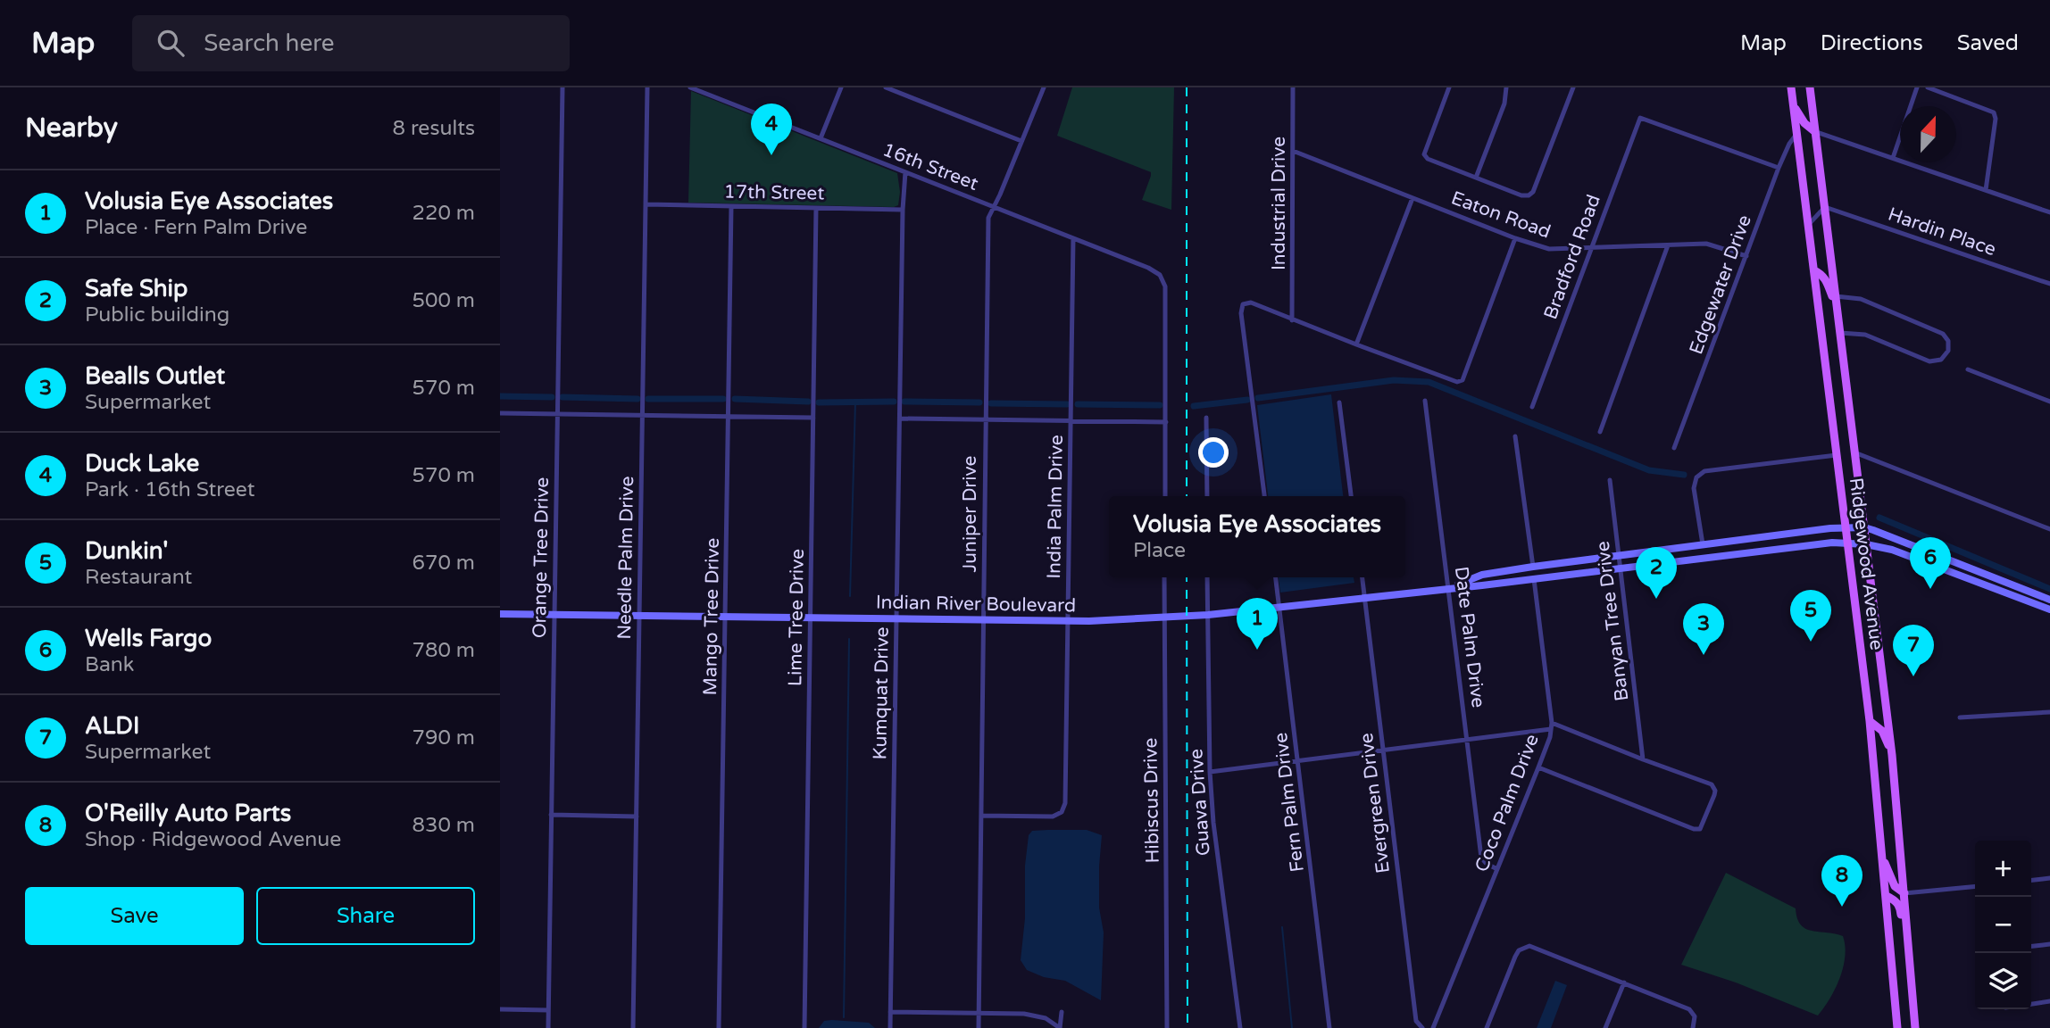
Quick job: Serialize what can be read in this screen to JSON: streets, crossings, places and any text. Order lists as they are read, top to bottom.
{
  "streets": {
    "main road": ["Ridgewood Avenue", "Indian River Boulevard"],
    "street": [
      "16th Street",
      "17th Street",
      "Industrial Drive",
      "Eaton Road",
      "Hardin Place",
      "Bradford Road",
      "Edgewater Drive",
      "India Palm Drive",
      "Juniper Drive",
      "Orange Tree Drive",
      "Needle Palm Drive",
      "Mango Tree Drive",
      "Lime Tree Drive",
      "Banyan Tree Drive",
      "Date Palm Drive",
      "Kumquat Drive",
      "Hibiscus Drive",
      "Guava Drive",
      "Fern Palm Drive",
      "Evergreen Drive",
      "Coco Palm Drive"
    ]
  },
  "crossings": [
    ["16th Street", "India Palm Drive"],
    ["16th Street", "Juniper Drive"],
    ["16th Street", "Kumquat Drive"],
    ["17th Street", "Needle Palm Drive"],
    ["17th Street", "Mango Tree Drive"],
    ["17th Street", "Lime Tree Drive"],
    ["17th Street", "Kumquat Drive"],
    ["Industrial Drive", "Eaton Road"],
    ["Eaton Road", "Bradford Road"],
    ["Eaton Road", "Edgewater Drive"],
    ["Hardin Place", "Ridgewood Avenue"],
    ["Bradford Road", "Edgewater Drive"],
    ["Edgewater Drive", "Ridgewood Avenue"],
    ["India Palm Drive", "Juniper Drive"],
    ["India Palm Drive", "Indian River Boulevard"],
    ["Juniper Drive", "Indian River Boulevard"],
    ["Orange Tree Drive", "Indian River Boulevard"],
    ["Needle Palm Drive", "Indian River Boulevard"],
    ["Indian River Boulevard", "Mango Tree Drive"],
    ["Indian River Boulevard", "Lime Tree Drive"],
    ["Indian River Boulevard", "Date Palm Drive"],
    ["Indian River Boulevard", "Kumquat Drive"],
    ["Indian River Boulevard", "Hibiscus Drive"],
    ["Indian River Boulevard", "Guava Drive"],
    ["Indian River Boulevard", "Fern Palm Drive"],
    ["Indian River Boulevard", "Evergreen Drive"],
    ["Date Palm Drive", "Coco Palm Drive"]
  ],
  "north": "top",
  "page": {
    "header": "Map",
    "search": "Search here",
    "nav": ["Map", "Directions", "Saved"],
    "heading": ["Nearby", "8 results"],
    "pins": [
      "4",
      "6",
      "2",
      "5",
      "1",
      "3",
      "7",
      "8"
    ],
    "list": [
      {
        "mark": "1",
        "name": "Volusia Eye Associates",
        "note": "Place · Fern Palm Drive",
        "value": "220 m"
      },
      {
        "mark": "2",
        "name": "Safe Ship",
        "note": "Public building",
        "value": "500 m"
      },
      {
        "mark": "3",
        "name": "Bealls Outlet",
        "note": "Supermarket",
        "value": "570 m"
      },
      {
        "mark": "4",
        "name": "Duck Lake",
        "note": "Park · 16th Street",
        "value": "570 m"
      },
      {
        "mark": "5",
        "name": "Dunkin'",
        "note": "Restaurant",
        "value": "670 m"
      },
      {
        "mark": "6",
        "name": "Wells Fargo",
        "note": "Bank",
        "value": "780 m"
      },
      {
        "mark": "7",
        "name": "ALDI",
        "note": "Supermarket",
        "value": "790 m"
      },
      {
        "mark": "8",
        "name": "O'Reilly Auto Parts",
        "note": "Shop · Ridgewood Avenue",
        "value": "830 m"
      }
    ],
    "popup": ["Volusia Eye Associates", "Place"],
    "map_buttons": ["+", "−"],
    "buttons": ["Save", "Share"]
  }
}
